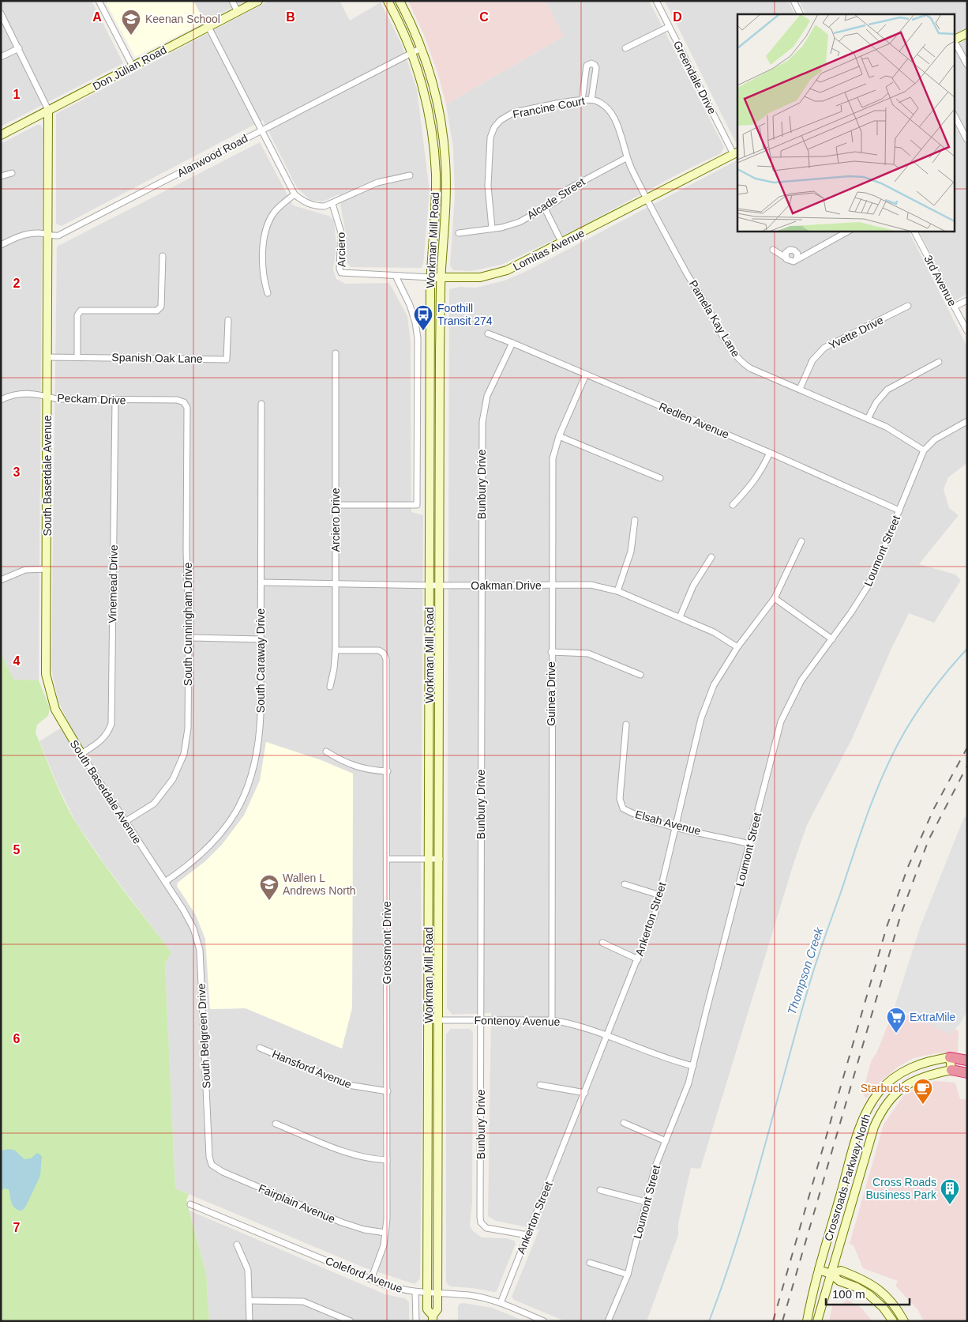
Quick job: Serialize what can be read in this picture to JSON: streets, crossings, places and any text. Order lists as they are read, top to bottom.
{
  "streets": {
    "main road": [
      "Don Julian Road",
      "Workman Mill Road",
      "Lomitas Avenue",
      "South Basetdale Avenue",
      "Crossroads Parkway North"
    ],
    "street": [
      "Greendale Drive",
      "Francine Court",
      "Alanwood Road",
      "Alcade Street",
      "Arciero",
      "3rd Avenue",
      "Pamela Kay Lane",
      "Yvette Drive",
      "Spanish Oak Lane",
      "Peckam Drive",
      "Redlen Avenue",
      "Bunbury Drive",
      "Arciero Drive",
      "Loumont Street",
      "Vinemead Drive",
      "Oakman Drive",
      "South Cunningham Drive",
      "South Caraway Drive",
      "Guinea Drive",
      "Elsah Avenue",
      "Ankerton Street",
      "Grossmont Drive",
      "Fontenoy Avenue",
      "South Belgreen Drive",
      "Hansford Avenue",
      "Fairplain Avenue",
      "Coleford Avenue"
    ]
  },
  "crossings": [
    ["Don Julian Road", "South Basetdale Avenue"],
    ["Greendale Drive", "Lomitas Avenue"],
    ["Francine Court", "Alcade Street"],
    ["Francine Court", "Pamela Kay Lane"],
    ["Alanwood Road", "Workman Mill Road"],
    ["Alanwood Road", "South Basetdale Avenue"],
    ["Alcade Street", "Pamela Kay Lane"],
    ["Workman Mill Road", "Lomitas Avenue"],
    ["Workman Mill Road", "Oakman Drive"],
    ["Workman Mill Road", "Fontenoy Avenue"],
    ["Workman Mill Road", "Coleford Avenue"],
    ["Arciero", "Lomitas Avenue"],
    ["Lomitas Avenue", "Pamela Kay Lane"],
    ["Pamela Kay Lane", "Yvette Drive"],
    ["Pamela Kay Lane", "Loumont Street"],
    ["Spanish Oak Lane", "South Basetdale Avenue"],
    ["Peckam Drive", "South Basetdale Avenue"],
    ["Peckam Drive", "Vinemead Drive"],
    ["Peckam Drive", "South Cunningham Drive"],
    ["Redlen Avenue", "Bunbury Drive"],
    ["Redlen Avenue", "Loumont Street"],
    ["Redlen Avenue", "Guinea Drive"],
    ["South Basetdale Avenue", "Vinemead Drive"],
    ["South Basetdale Avenue", "South Cunningham Drive"],
    ["South Basetdale Avenue", "South Caraway Drive"],
    ["South Basetdale Avenue", "South Belgreen Drive"],
    ["Bunbury Drive", "Oakman Drive"],
    ["Bunbury Drive", "Ankerton Street"],
    ["Bunbury Drive", "Fontenoy Avenue"],
    ["Arciero Drive", "Oakman Drive"],
    ["Arciero Drive", "Grossmont Drive"],
    ["Loumont Street", "Elsah Avenue"],
    ["Loumont Street", "Fontenoy Avenue"],
    ["Oakman Drive", "South Caraway Drive"],
    ["Oakman Drive", "Guinea Drive"],
    ["Oakman Drive", "Ankerton Street"],
    ["Guinea Drive", "Fontenoy Avenue"],
    ["Elsah Avenue", "Ankerton Street"],
    ["Ankerton Street", "Fontenoy Avenue"],
    ["Ankerton Street", "Coleford Avenue"],
    ["Grossmont Drive", "Hansford Avenue"],
    ["Grossmont Drive", "Fairplain Avenue"],
    ["Grossmont Drive", "Coleford Avenue"],
    ["South Belgreen Drive", "Fairplain Avenue"]
  ],
  "water": ["Thompson Creek"],
  "places": {
    "school or university": ["Keenan School", "Wallen L Andrews North"],
    "bus stop": ["Foothill Transit 274"],
    "supermarket": ["ExtraMile"],
    "cafe": ["Starbucks"],
    "building": ["Cross Roads Business Park"]
  },
  "scale_bar": "100 m",
  "grid": {
    "columns": [
      "A",
      "B",
      "C",
      "D"
    ],
    "rows": [
      "1",
      "2",
      "3",
      "4",
      "5",
      "6",
      "7"
    ]
  }
}
